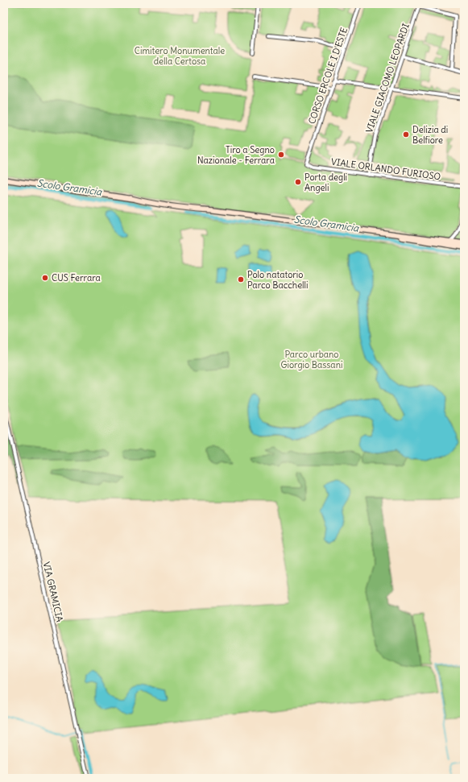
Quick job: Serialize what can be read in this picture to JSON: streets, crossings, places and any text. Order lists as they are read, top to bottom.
{
  "streets": {
    "street": [
      "CORSO ERCOLE I D'ESTE",
      "VIALE GIACOMO LEOPARDI",
      "VIALE ORLANDO FURIOSO",
      "VIA GRAMICIA"
    ]
  },
  "crossings": [
    ["CORSO ERCOLE I D'ESTE", "VIALE ORLANDO FURIOSO"],
    ["VIALE GIACOMO LEOPARDI", "VIALE ORLANDO FURIOSO"]
  ],
  "water": ["Scolo Gramicia"],
  "parks": ["Cimitero Monumentale della Certosa", "Parco urbano Giorgio Bassani"],
  "places": [
    "Delizia di Belfiore",
    "Tiro a Segno Nazionale - Ferrara",
    "Porta degli Angeli",
    "CUS Ferrara",
    "Polo natatorio Parco Bacchelli"
  ]
}
